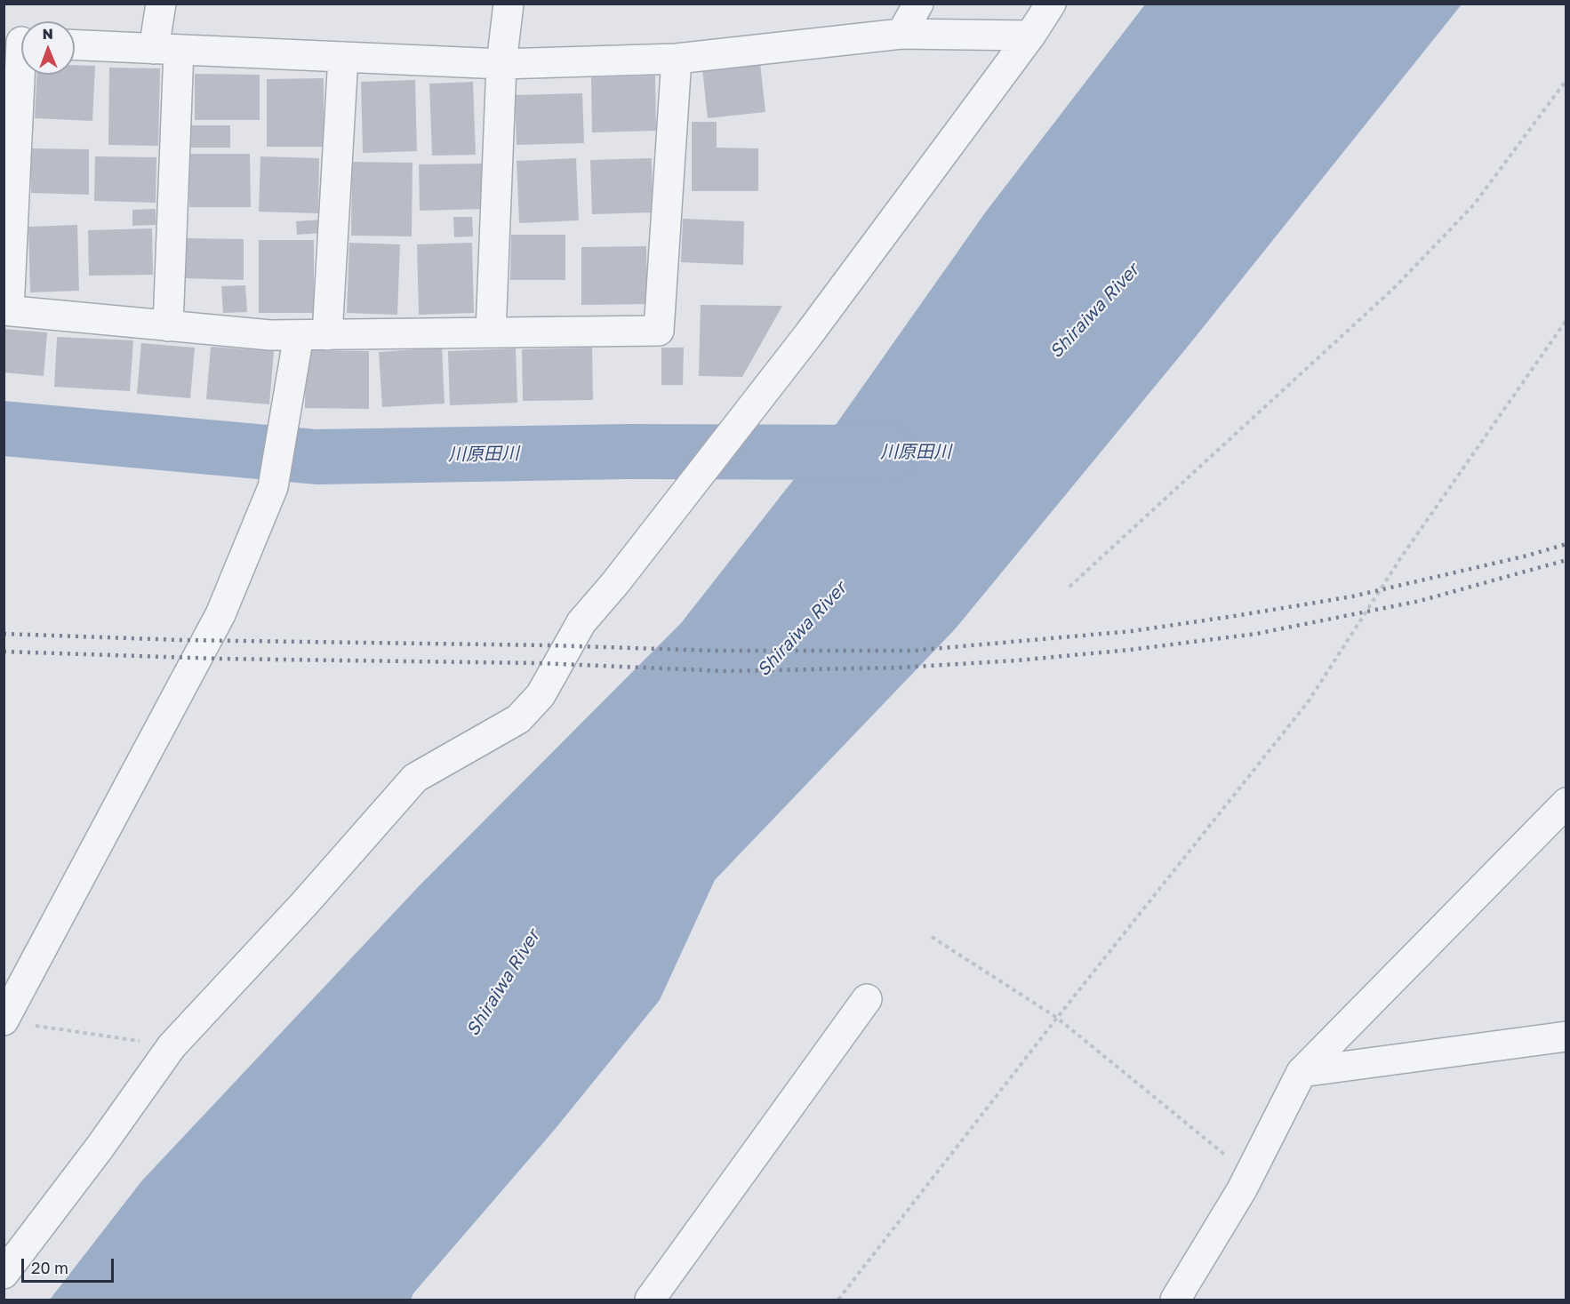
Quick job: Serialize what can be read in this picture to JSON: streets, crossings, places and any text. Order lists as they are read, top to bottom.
{
  "water": ["Shiraiwa River", "川原田川"],
  "scale_bar": "20 m",
  "north": "top"
}
